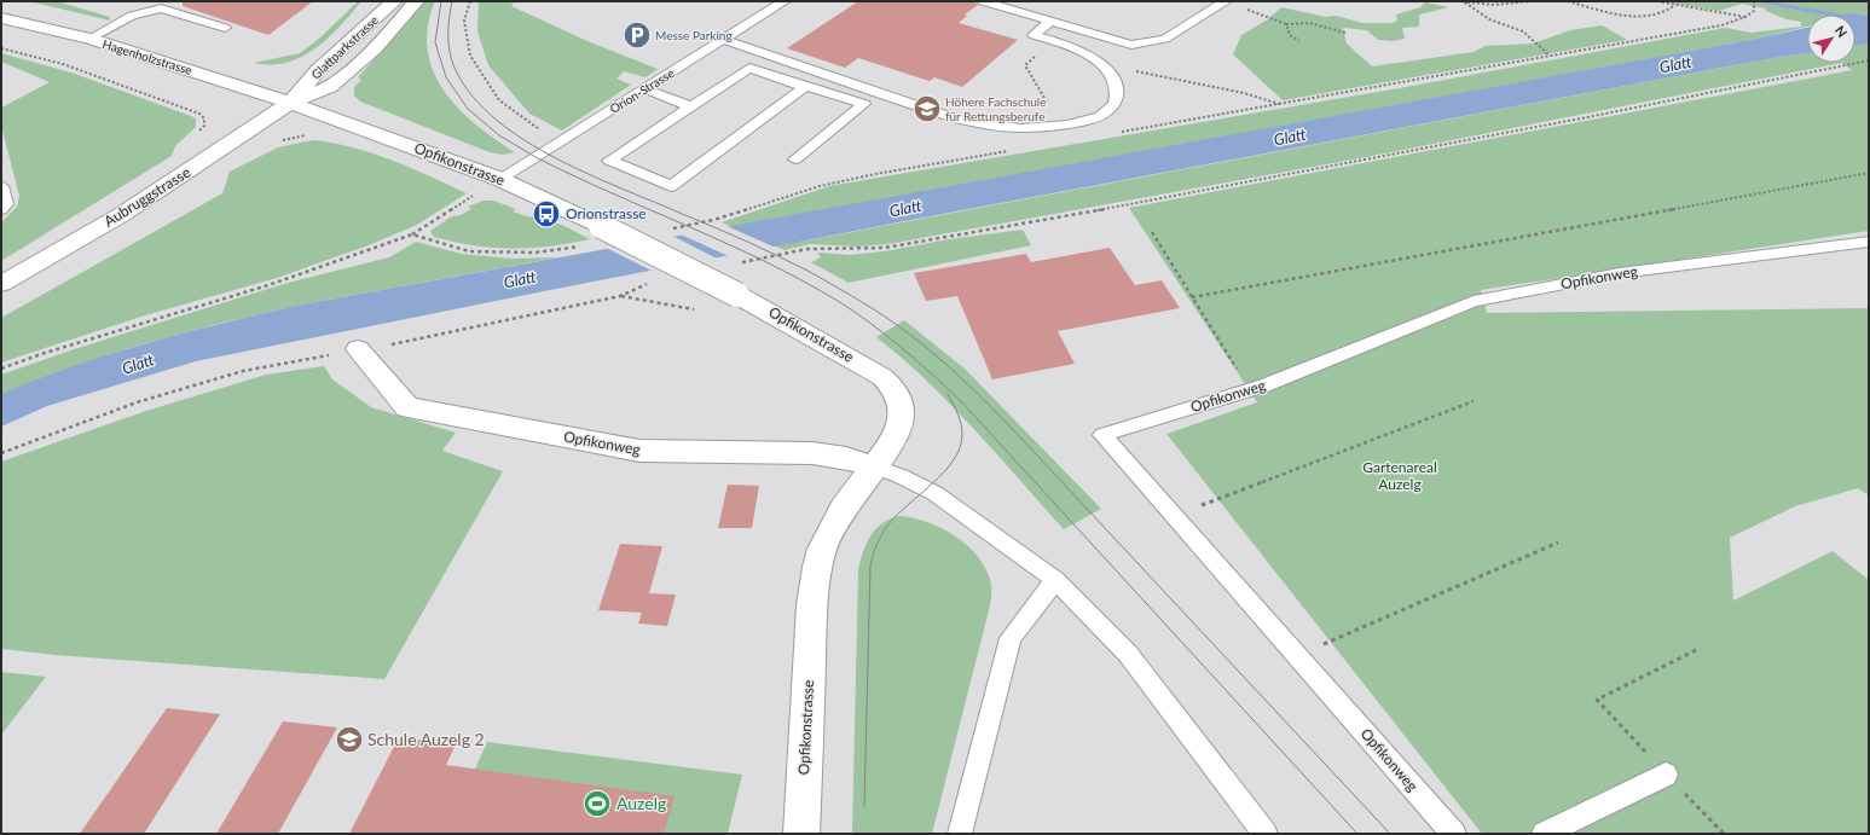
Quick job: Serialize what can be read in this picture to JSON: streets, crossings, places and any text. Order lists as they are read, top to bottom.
{
  "streets": {
    "street": [
      "Glattparkstrasse",
      "Hagenholzstrasse",
      "Opfikonstrasse",
      "Aubruggstrasse",
      "Opfikonweg"
    ],
    "lane": ["Orion-Strasse"]
  },
  "crossings": [
    ["Glattparkstrasse", "Hagenholzstrasse"],
    ["Glattparkstrasse", "Opfikonstrasse"],
    ["Glattparkstrasse", "Aubruggstrasse"],
    ["Hagenholzstrasse", "Opfikonstrasse"],
    ["Hagenholzstrasse", "Aubruggstrasse"],
    ["Orion-Strasse", "Opfikonstrasse"],
    ["Opfikonstrasse", "Aubruggstrasse"],
    ["Opfikonstrasse", "Opfikonweg"]
  ],
  "water": ["Glatt"],
  "parks": ["Gartenareal Auzelg"],
  "places": {
    "parking": ["Messe Parking"],
    "school or university": ["Höhere Fachschule für Rettungsberufe", "Schule Auzelg 2"],
    "bus stop": ["Orionstrasse"],
    "sports": ["Auzelg"]
  },
  "north": "top right"
}
